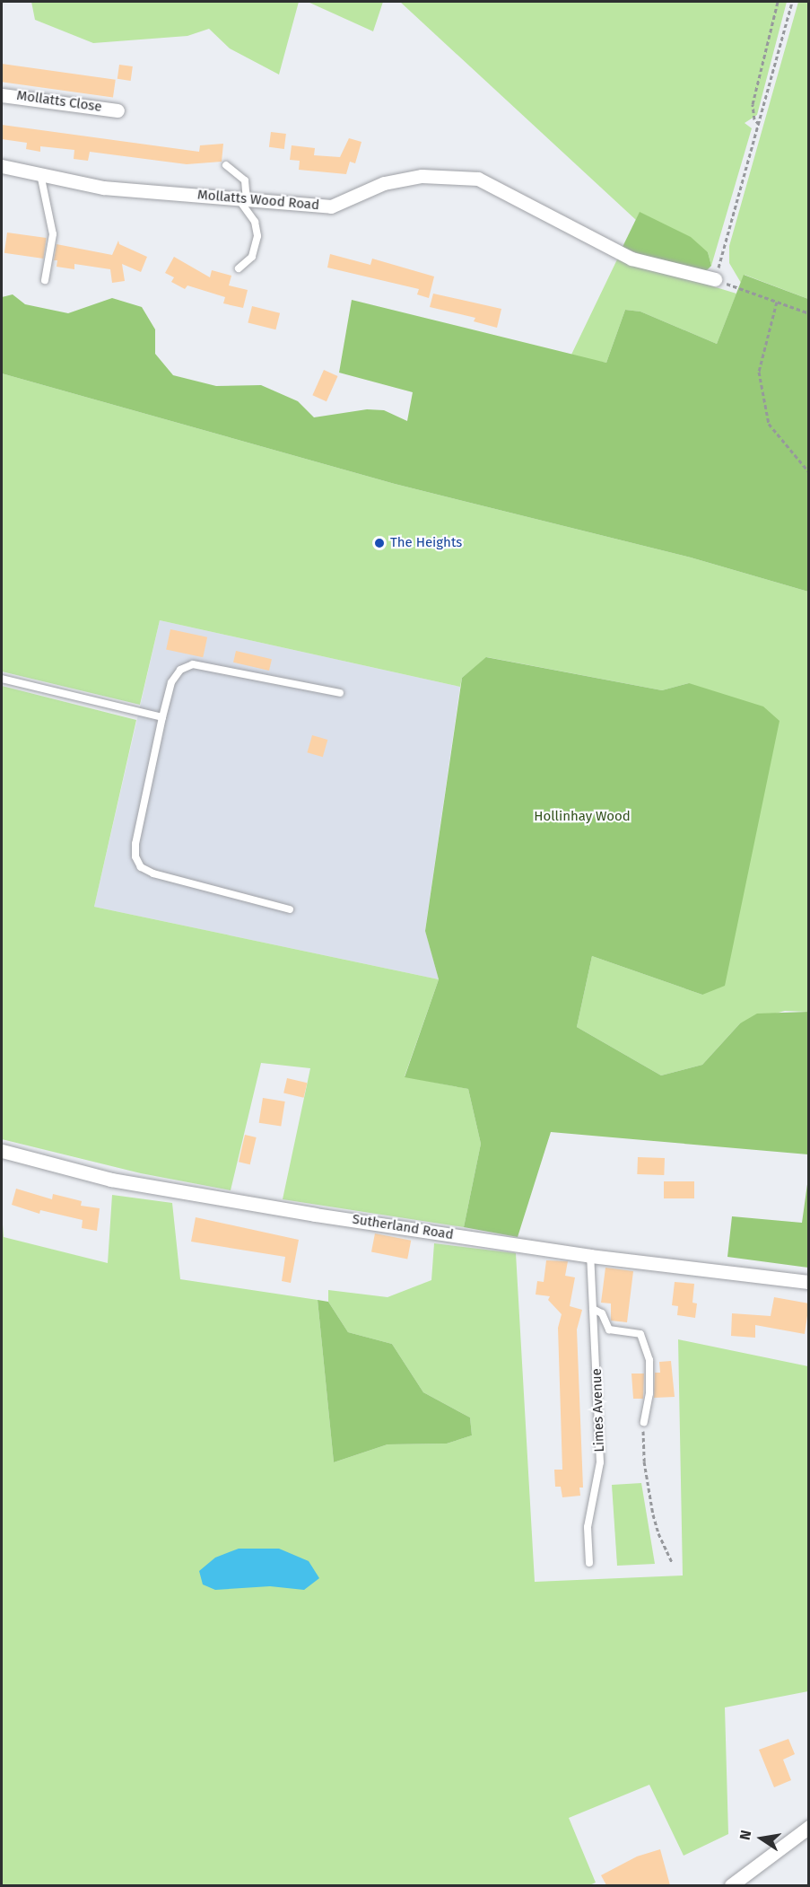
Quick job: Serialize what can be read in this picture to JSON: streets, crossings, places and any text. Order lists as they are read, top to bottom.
{
  "streets": {
    "street": ["Mollatts Close", "Mollatts Wood Road", "Sutherland Road"],
    "lane": ["Limes Avenue"]
  },
  "crossings": [
    ["Sutherland Road", "Limes Avenue"]
  ],
  "parks": ["Hollinhay Wood"],
  "places": ["The Heights"],
  "north": "left"
}
